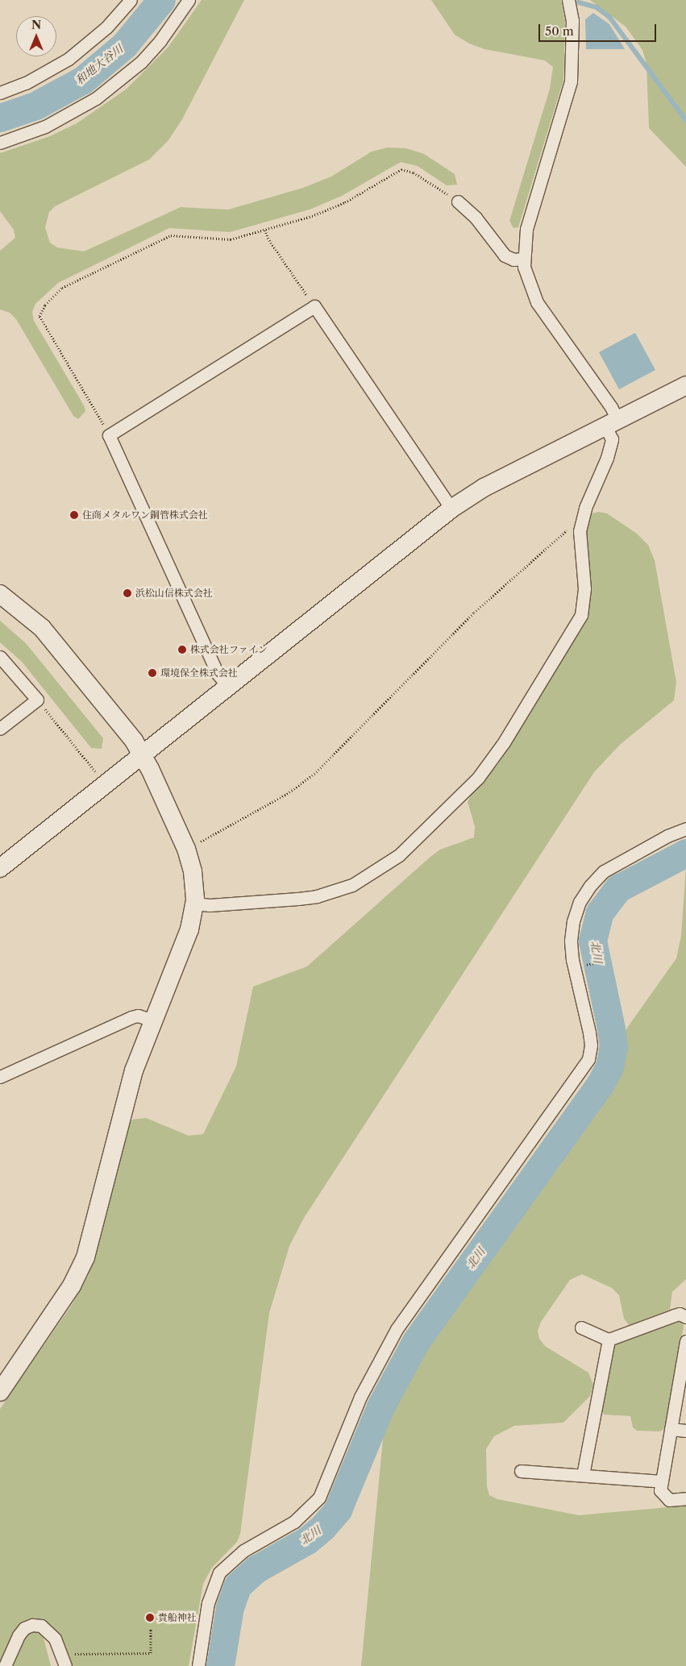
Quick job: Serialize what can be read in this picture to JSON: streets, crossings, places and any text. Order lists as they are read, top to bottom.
{
  "water": ["和地大谷川", "北川"],
  "places": [
    "住商メタルワン鋼管株式会社",
    "浜松山信株式会社",
    "株式会社ファイン",
    "環境保全株式会社",
    "貴船神社"
  ],
  "scale_bar": "50 m",
  "north": "top"
}
